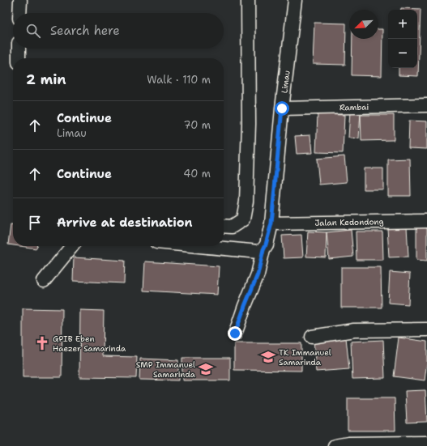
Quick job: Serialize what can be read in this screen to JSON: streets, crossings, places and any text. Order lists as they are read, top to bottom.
{
  "streets": {
    "street": ["Limau", "Rambai", "Jalan Kedondong"]
  },
  "crossings": [
    ["Limau", "Rambai"],
    ["Limau", "Jalan Kedondong"]
  ],
  "places": {
    "church": ["GPIB Eben Haezer Samarinda"],
    "school or university": ["TK Immanuel Samarinda", "SMP Immanuel Samarinda"]
  },
  "north": "bottom left",
  "page": {
    "map_buttons": ["+", "−"],
    "search": "Search here",
    "heading": ["2 min", "Walk · 110 m"],
    "list": [
      ["Continue", "Limau", "70 m"],
      ["Continue", "40 m"],
      "Arrive at destination"
    ]
  }
}
